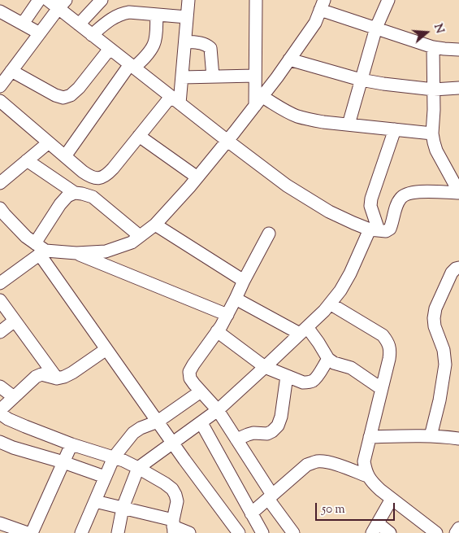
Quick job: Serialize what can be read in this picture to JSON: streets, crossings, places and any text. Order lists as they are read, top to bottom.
{
  "scale_bar": "50 m",
  "north": "right"
}
